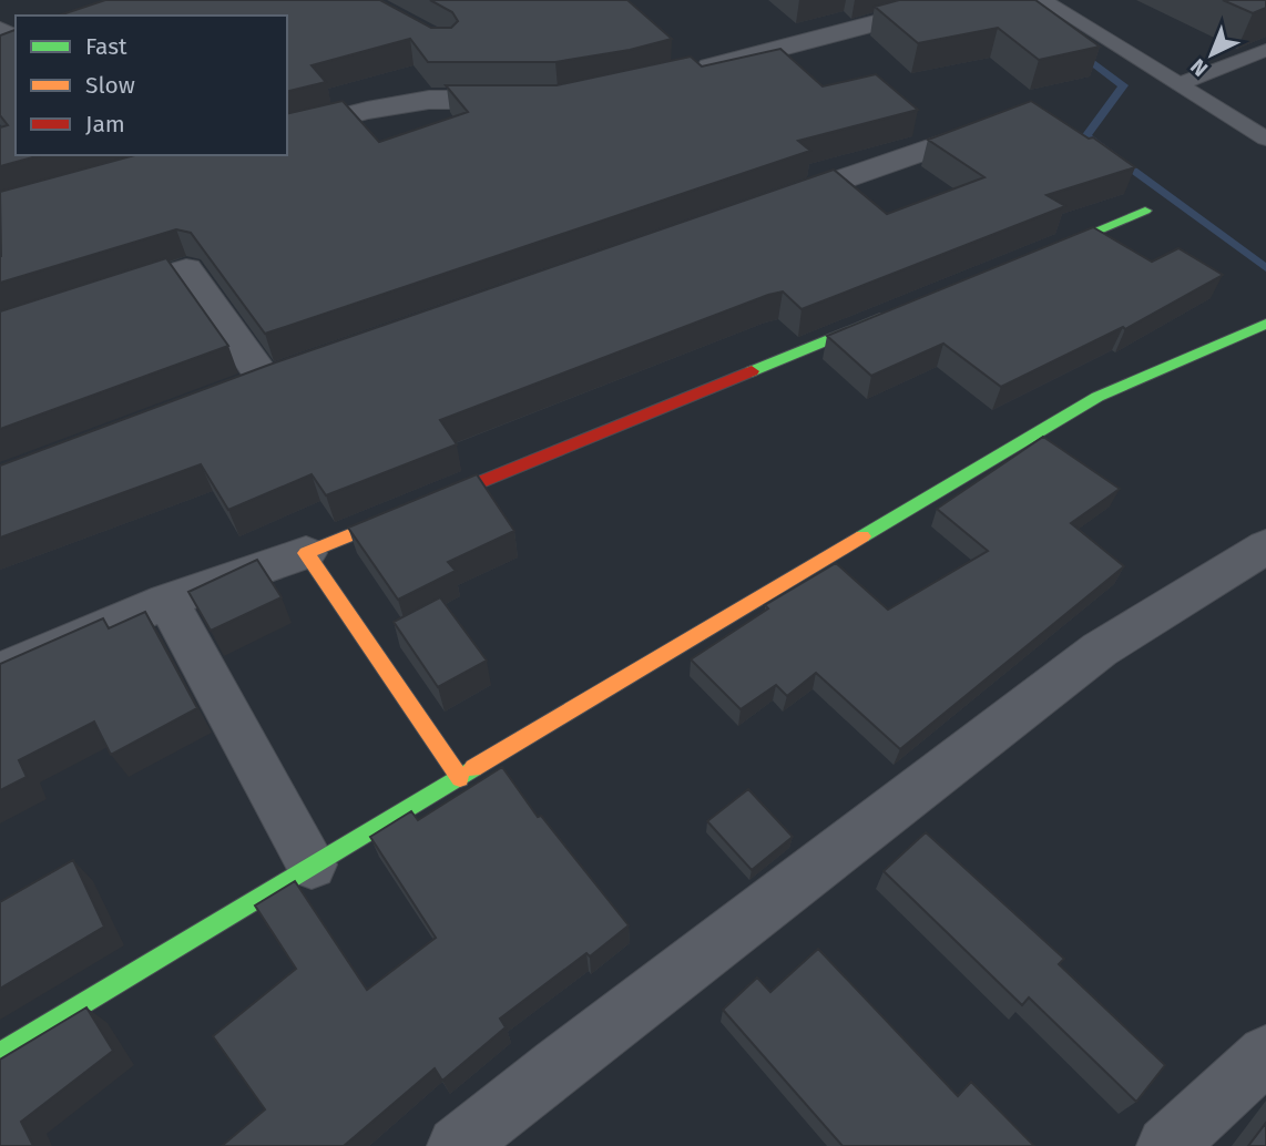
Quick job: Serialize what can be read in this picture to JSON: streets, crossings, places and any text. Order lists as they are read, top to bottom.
{
  "legend": ["Fast", "Slow", "Jam"],
  "north": "bottom left"
}
